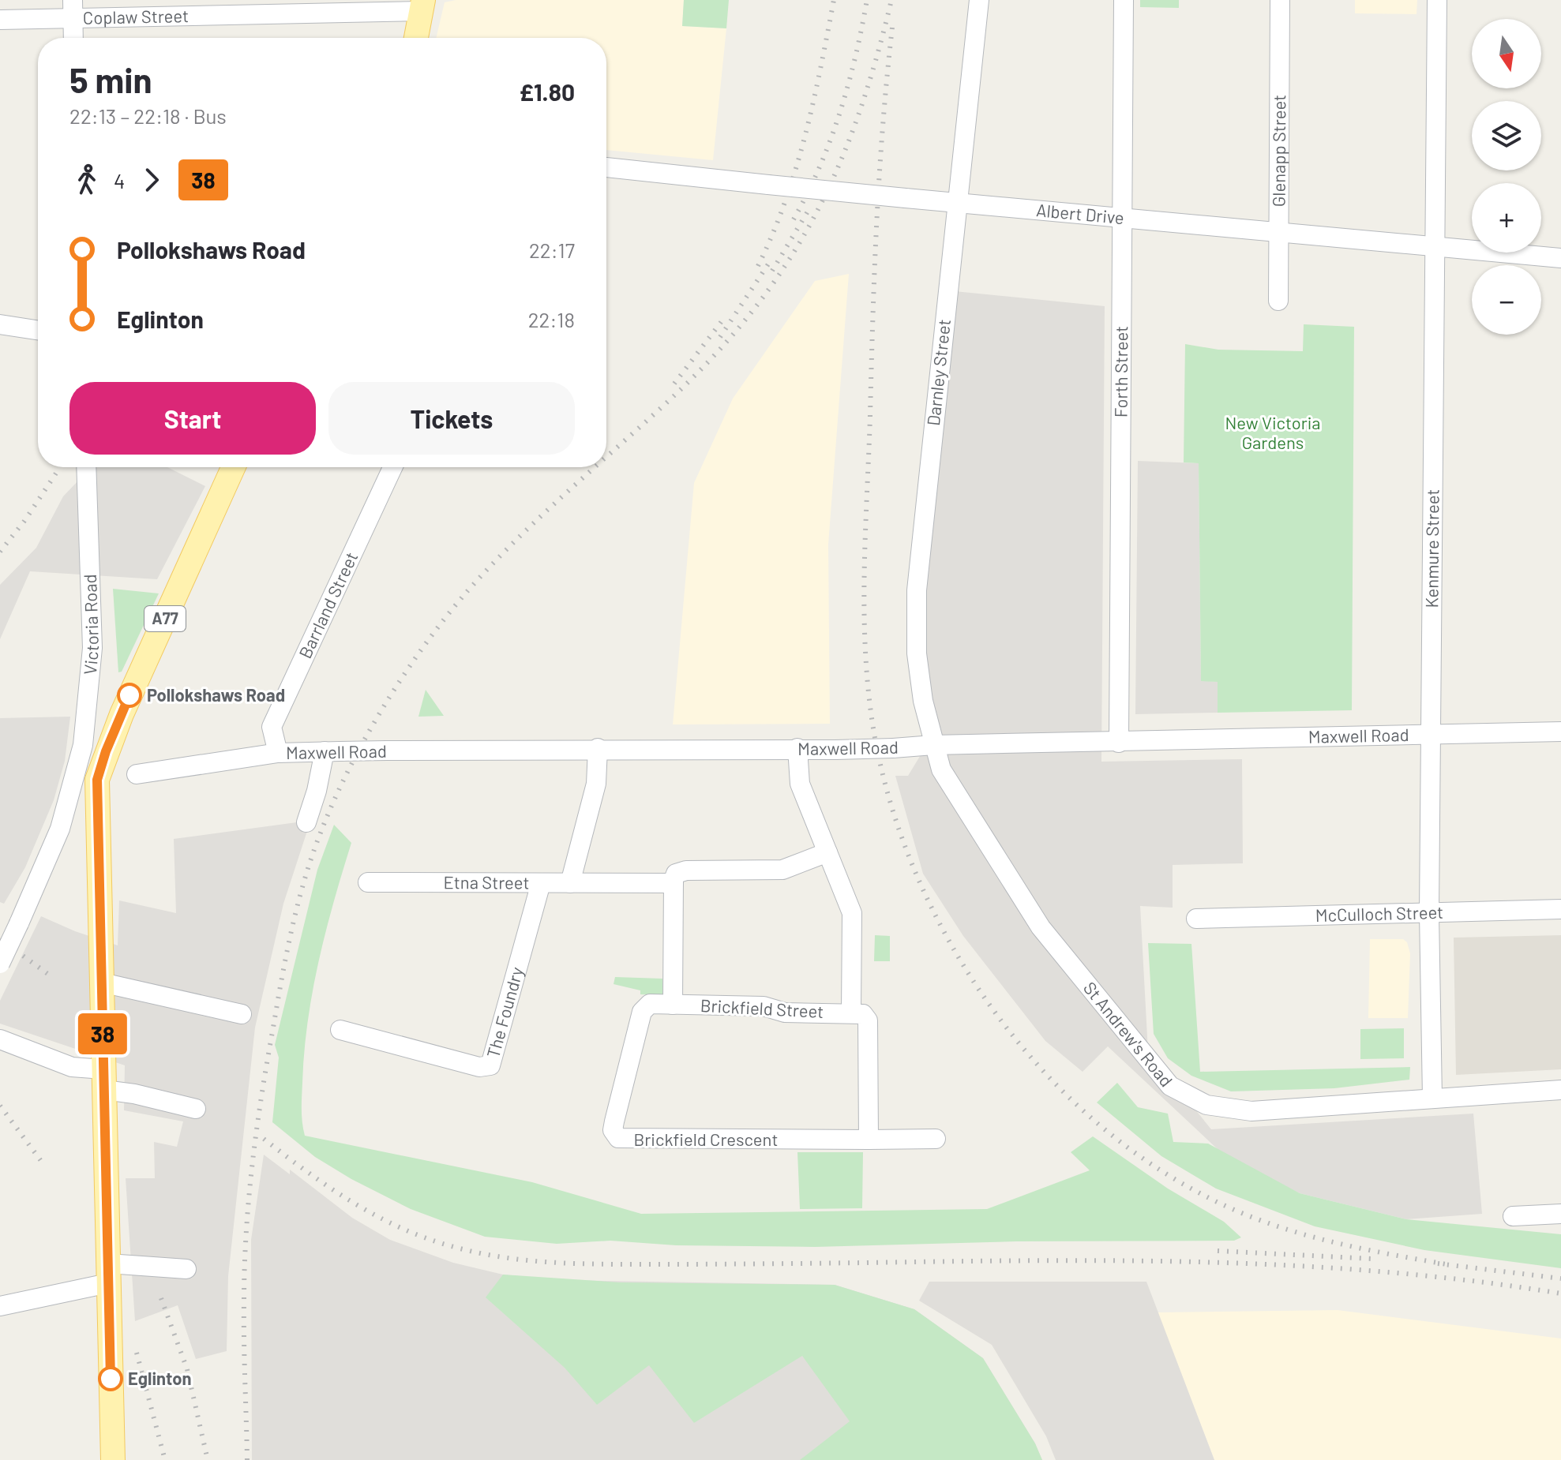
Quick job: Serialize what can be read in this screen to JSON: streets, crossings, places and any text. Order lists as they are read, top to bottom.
{
  "streets": {
    "main road": ["A77"],
    "street": [
      "Coplaw Street",
      "Glenapp Street",
      "Albert Drive",
      "Forth Street",
      "Darnley Street",
      "Kenmure Street",
      "Barrland Street",
      "Victoria Road",
      "Maxwell Road",
      "Etna Street",
      "McCulloch Street",
      "Brickfield Street",
      "The Foundry",
      "St Andrew's Road",
      "Brickfield Crescent"
    ]
  },
  "crossings": [
    ["Glenapp Street", "Albert Drive"],
    ["Albert Drive", "Forth Street"],
    ["Albert Drive", "Darnley Street"],
    ["Albert Drive", "Kenmure Street"],
    ["Forth Street", "Maxwell Road"],
    ["Darnley Street", "Maxwell Road"],
    ["Darnley Street", "St Andrew's Road"],
    ["Kenmure Street", "Maxwell Road"],
    ["Kenmure Street", "McCulloch Street"],
    ["Kenmure Street", "St Andrew's Road"],
    ["Barrland Street", "Maxwell Road"],
    ["Maxwell Road", "St Andrew's Road"],
    ["Etna Street", "The Foundry"],
    ["Brickfield Street", "Brickfield Crescent"]
  ],
  "parks": ["New Victoria Gardens"],
  "places": ["Pollokshaws Road", "Eglinton"],
  "lines": ["bus line 38"],
  "north": "bottom",
  "page": {
    "on_map": "38",
    "map_buttons": ["+", "−"],
    "heading": ["5 min", "22:13 – 22:18 · Bus", "£1.80"],
    "legs": ["4", "38"],
    "list": [
      {
        "name": "Pollokshaws Road",
        "value": "22:17"
      },
      {
        "name": "Eglinton",
        "value": "22:18"
      }
    ],
    "buttons": ["Start", "Tickets"]
  }
}
